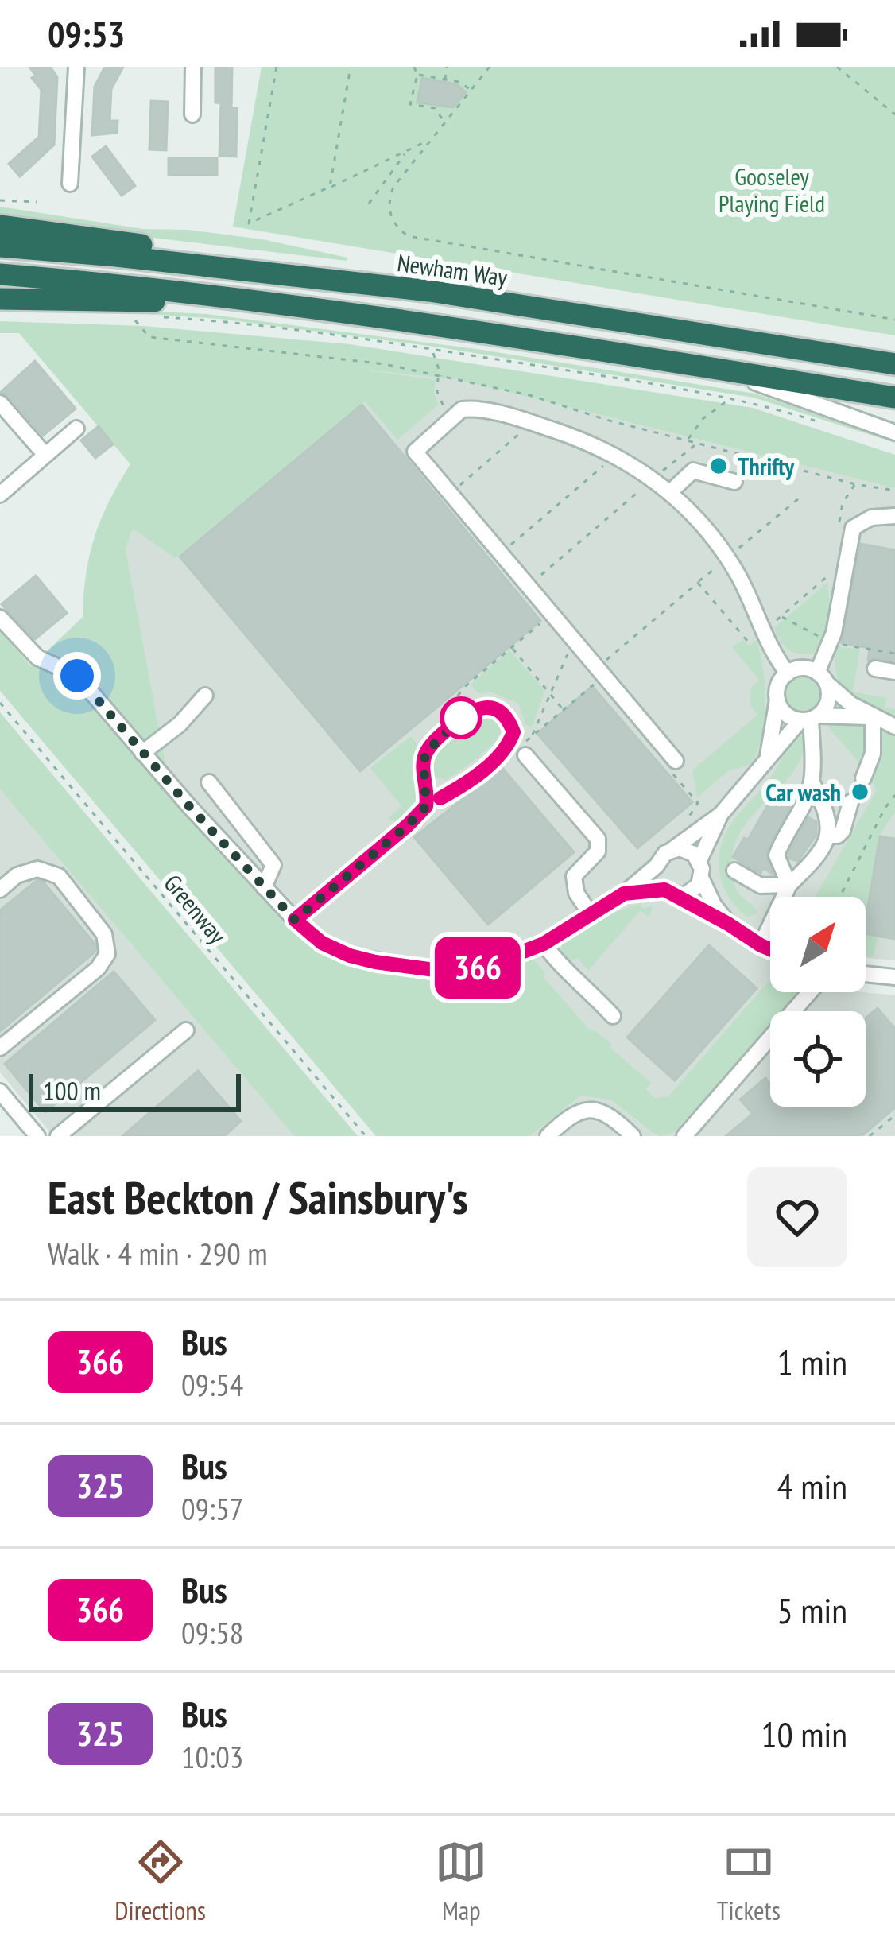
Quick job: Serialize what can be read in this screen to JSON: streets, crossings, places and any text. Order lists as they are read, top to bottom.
{
  "streets": {
    "highway": ["Newham Way"],
    "path": ["Greenway"]
  },
  "parks": ["Gooseley Playing Field"],
  "places": ["Thrifty", "Car wash"],
  "lines": ["bus line 366"],
  "scale_bar": "100 m",
  "north": "top right",
  "page": {
    "status": "09:53",
    "on_map": "366",
    "scale": "100 m",
    "heading": ["East Beckton / Sainsbury's", "Walk · 4 min · 290 m"],
    "list": [
      {
        "mark": "366",
        "name": "Bus",
        "note": "09:54",
        "value": "1 min"
      },
      {
        "mark": "325",
        "name": "Bus",
        "note": "09:57",
        "value": "4 min"
      },
      {
        "mark": "366",
        "name": "Bus",
        "note": "09:58",
        "value": "5 min"
      },
      {
        "mark": "325",
        "name": "Bus",
        "note": "10:03",
        "value": "10 min"
      }
    ],
    "tabs": ["Directions", "Map", "Tickets"]
  }
}
